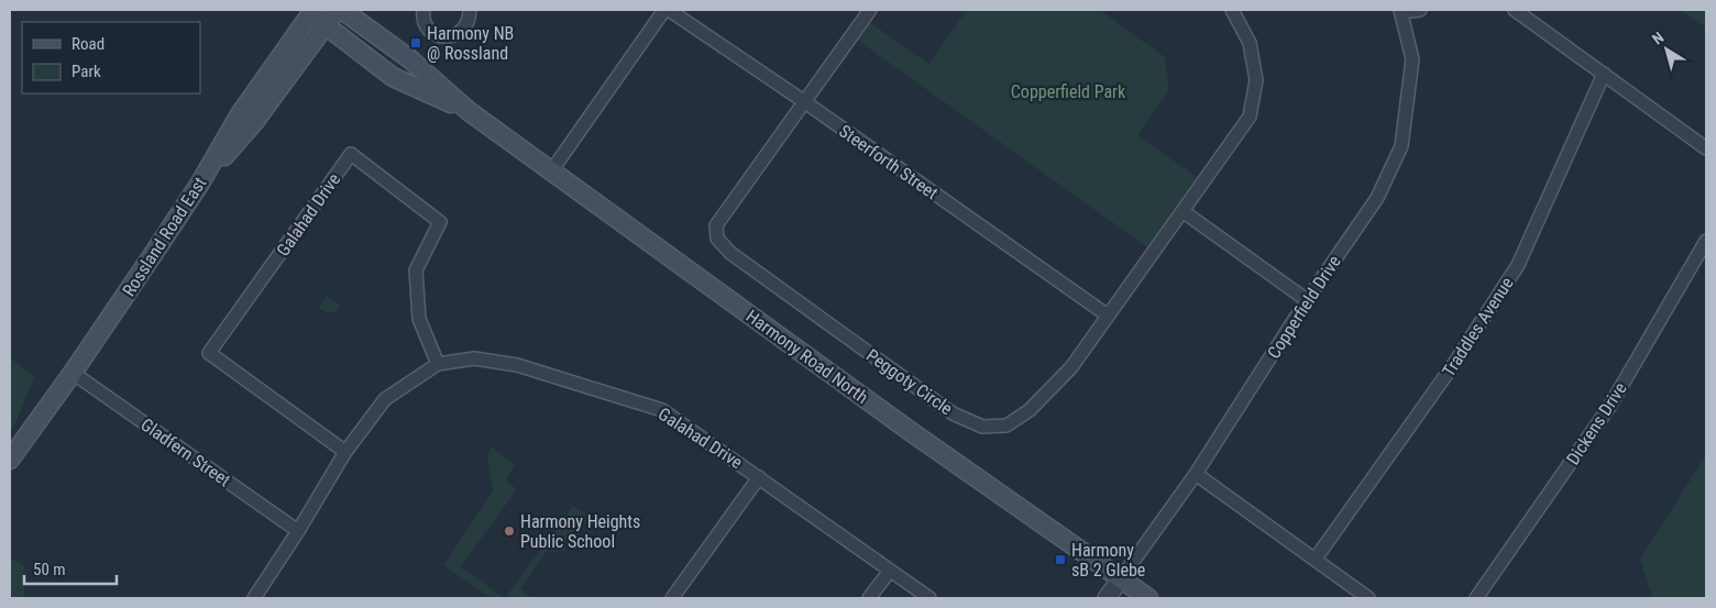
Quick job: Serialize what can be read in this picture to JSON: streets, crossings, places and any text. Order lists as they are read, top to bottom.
{
  "streets": {
    "main road": ["Rossland Road East", "Harmony Road North"],
    "street": [
      "Steerforth Street",
      "Galahad Drive",
      "Copperfield Drive",
      "Traddles Avenue",
      "Peggoty Circle",
      "Dickens Drive",
      "Gladfern Street"
    ]
  },
  "crossings": [
    ["Steerforth Street", "Peggoty Circle"],
    ["Galahad Drive", "Gladfern Street"],
    ["Rossland Road East", "Harmony Road North"],
    ["Rossland Road East", "Gladfern Street"],
    ["Copperfield Drive", "Harmony Road North"]
  ],
  "parks": ["Copperfield Park"],
  "places": {
    "transit": ["Harmony NB @ Rossland", "Harmony sB 2 Glebe"],
    "other": ["Harmony Heights Public School"]
  },
  "legend": ["Road", "Park"],
  "scale_bar": "50 m",
  "north": "top left"
}
